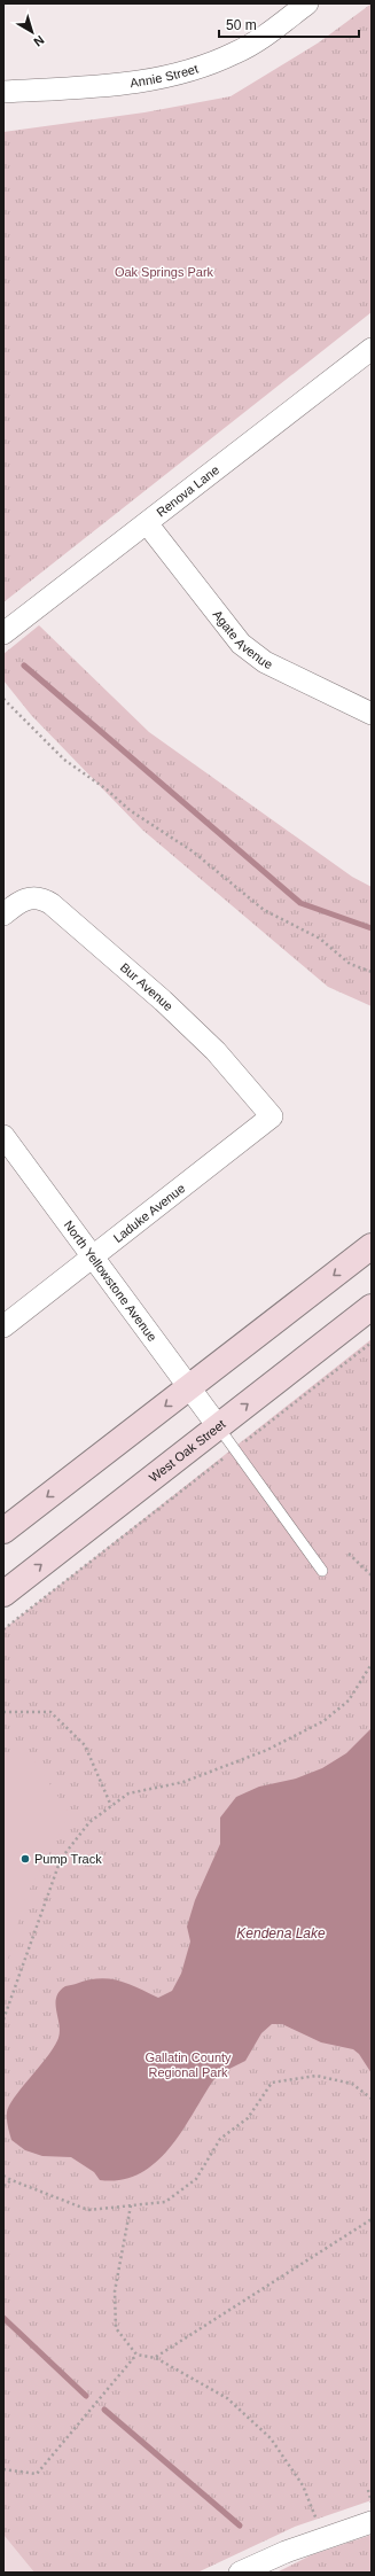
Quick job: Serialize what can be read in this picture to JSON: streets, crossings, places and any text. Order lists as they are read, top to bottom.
{
  "streets": {
    "main road": ["West Oak Street"],
    "street": [
      "Annie Street",
      "Renova Lane",
      "Agate Avenue",
      "Bur Avenue",
      "Laduke Avenue",
      "North Yellowstone Avenue"
    ]
  },
  "crossings": [
    ["Renova Lane", "Agate Avenue"],
    ["Bur Avenue", "Laduke Avenue"],
    ["Laduke Avenue", "North Yellowstone Avenue"],
    ["North Yellowstone Avenue", "West Oak Street"]
  ],
  "water": ["Kendena Lake"],
  "parks": ["Oak Springs Park", "Gallatin County Regional Park"],
  "places": ["Pump Track"],
  "scale_bar": "50 m",
  "north": "bottom right"
}
